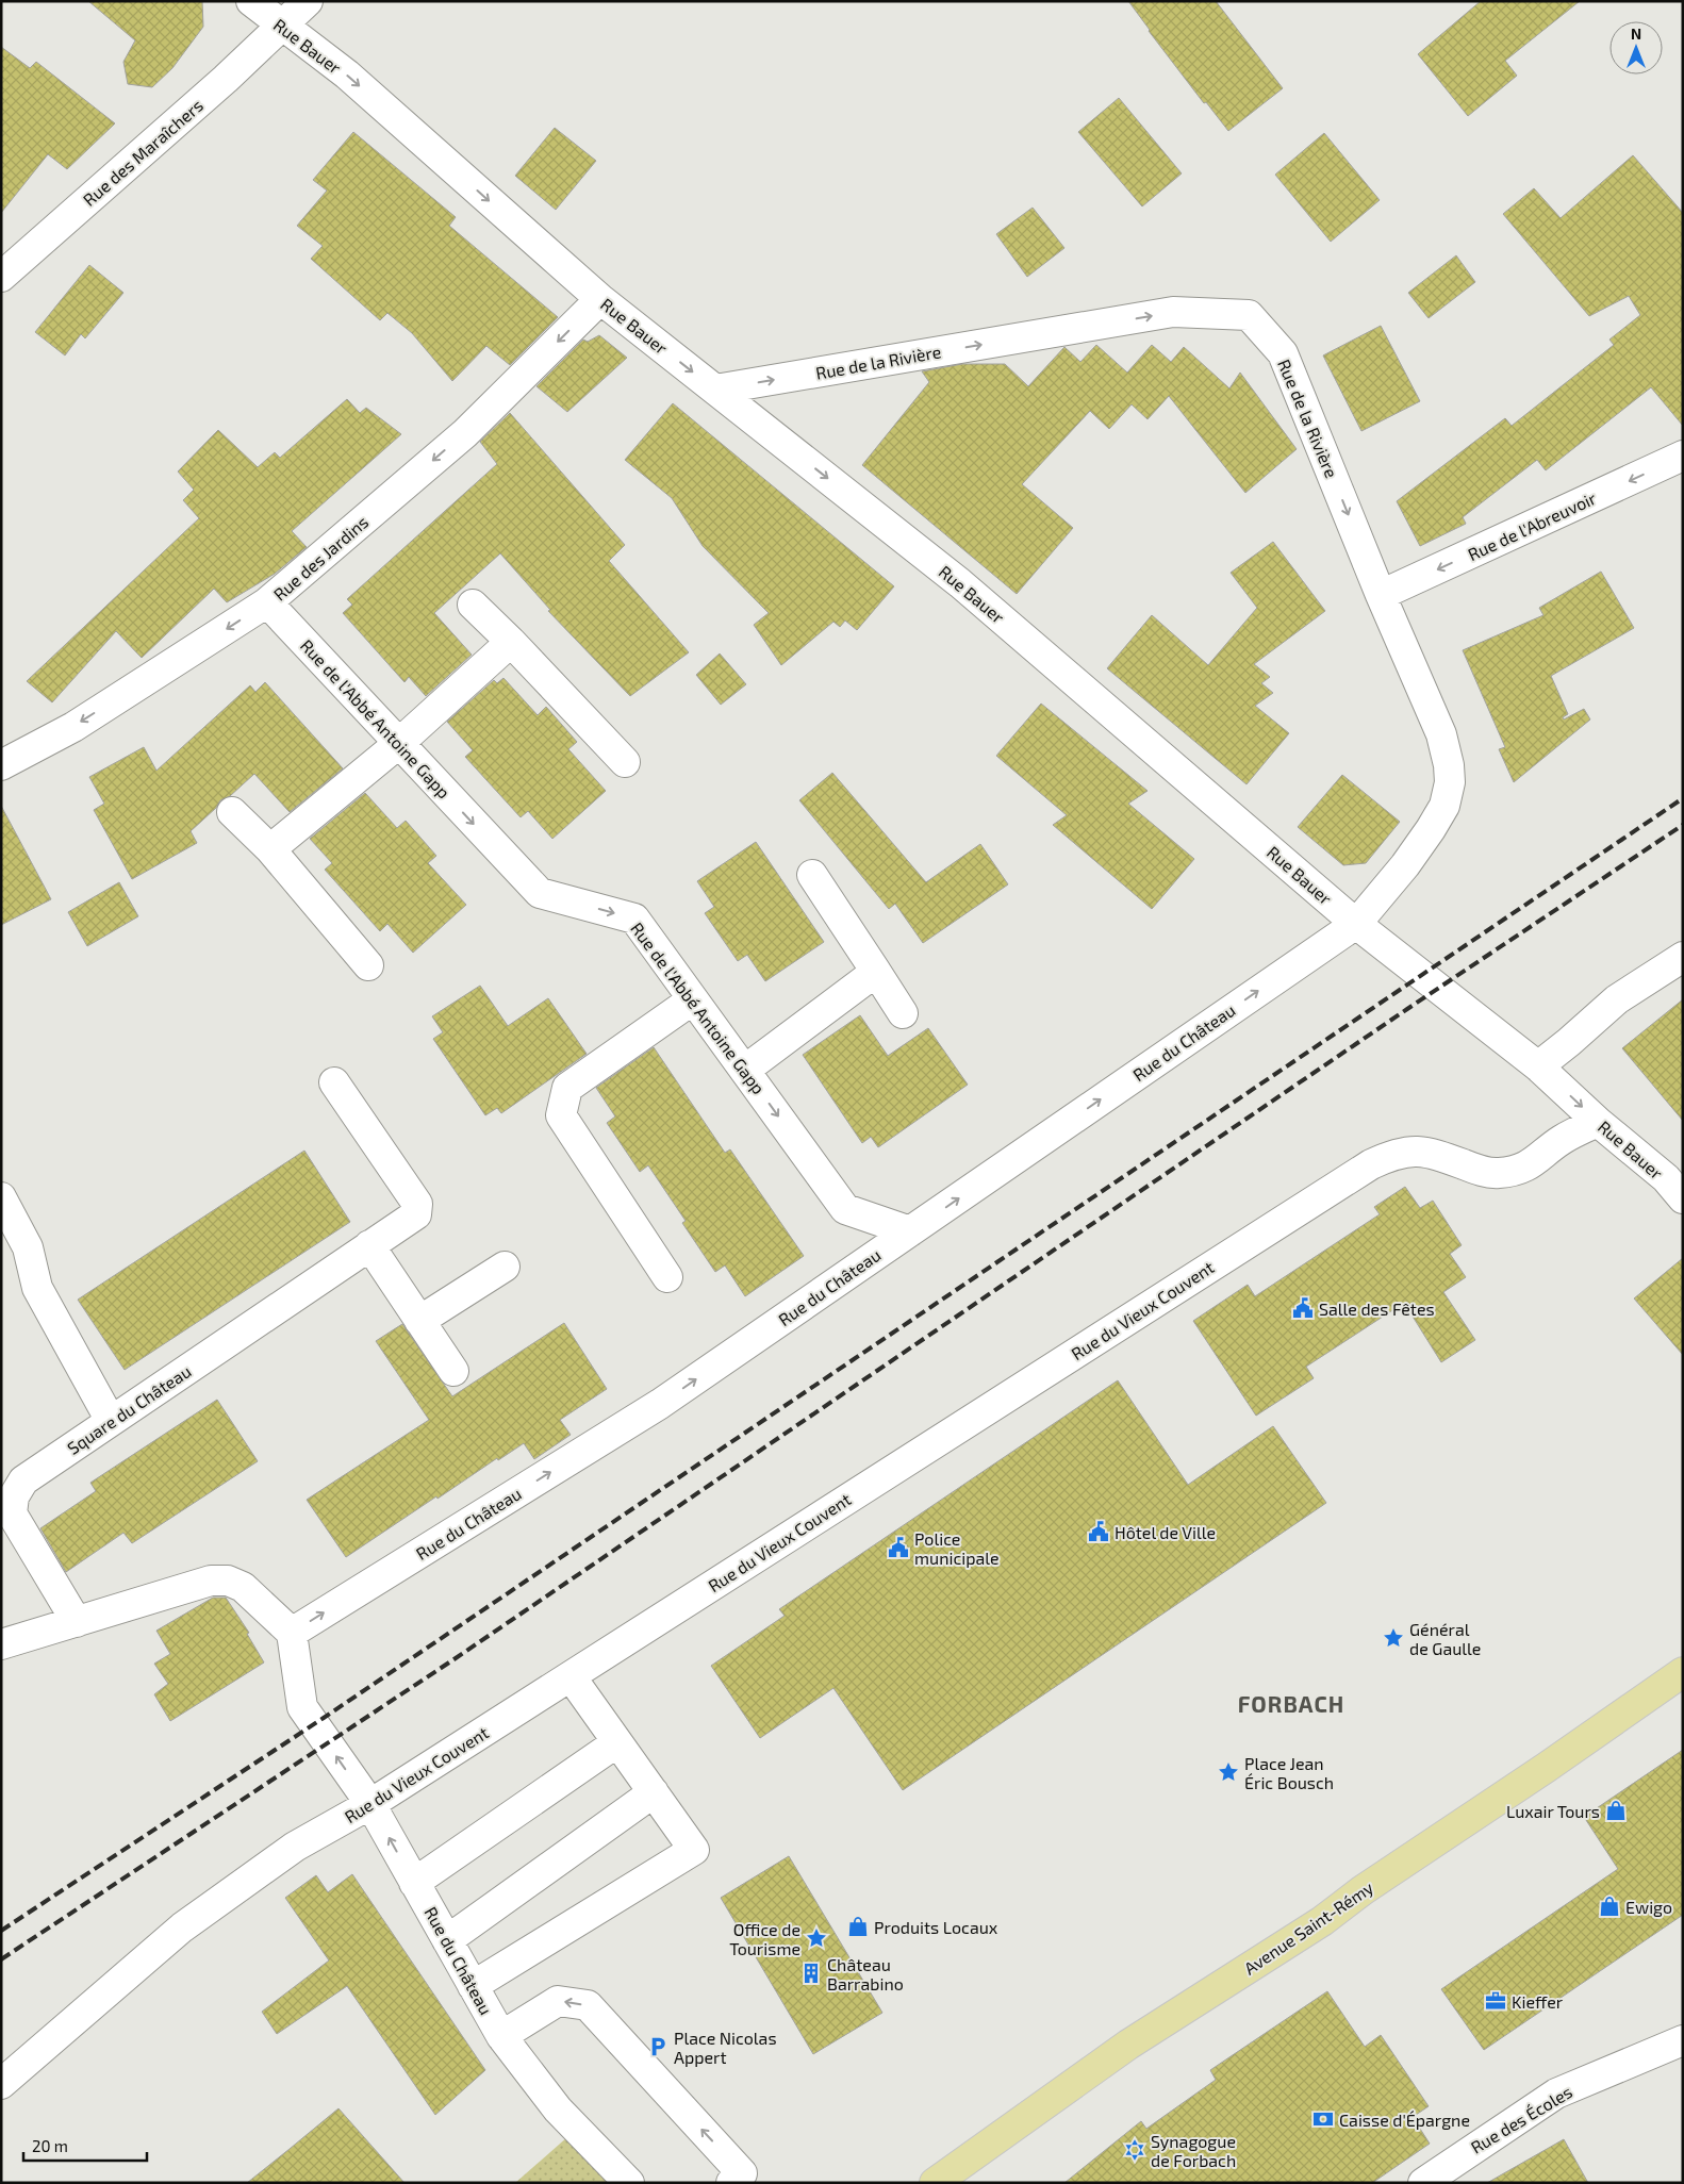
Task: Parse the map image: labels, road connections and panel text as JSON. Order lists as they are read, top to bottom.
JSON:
{
  "streets": {
    "main road": ["Avenue Saint-Rémy"],
    "street": [
      "Rue Bauer",
      "Rue des Maraîchers",
      "Rue de la Rivière",
      "Rue de l'Abreuvoir",
      "Rue des Jardins",
      "Rue de l'Abbé Antoine Gapp",
      "Rue du Château",
      "Rue du Vieux Couvent",
      "Square du Château",
      "Rue des Écoles"
    ]
  },
  "crossings": [
    ["Rue Bauer", "Rue des Maraîchers"],
    ["Rue Bauer", "Rue de la Rivière"],
    ["Rue Bauer", "Rue des Jardins"],
    ["Rue Bauer", "Rue du Château"],
    ["Rue Bauer", "Rue du Vieux Couvent"],
    ["Rue de la Rivière", "Rue de l'Abreuvoir"],
    ["Rue de la Rivière", "Rue du Château"],
    ["Rue des Jardins", "Rue de l'Abbé Antoine Gapp"],
    ["Rue de l'Abbé Antoine Gapp", "Rue du Château"],
    ["Rue du Château", "Rue du Vieux Couvent"]
  ],
  "one_way": ["Rue Bauer", "Rue de la Rivière", "Rue de l'Abreuvoir"],
  "districts": ["FORBACH"],
  "places": {
    "public building": ["Salle des Fêtes", "Hôtel de Ville", "Police municipale"],
    "place": ["Général de Gaulle", "Place Jean Éric Bousch", "Office de Tourisme"],
    "shop": ["Luxair Tours", "Ewigo", "Produits Locaux"],
    "building": ["Château Barrabino"],
    "office": ["Kieffer"],
    "parking": ["Place Nicolas Appert"],
    "bank": ["Caisse d'Épargne"],
    "synagogue": ["Synagogue de Forbach"]
  },
  "scale_bar": "20 m",
  "north": "top"
}
